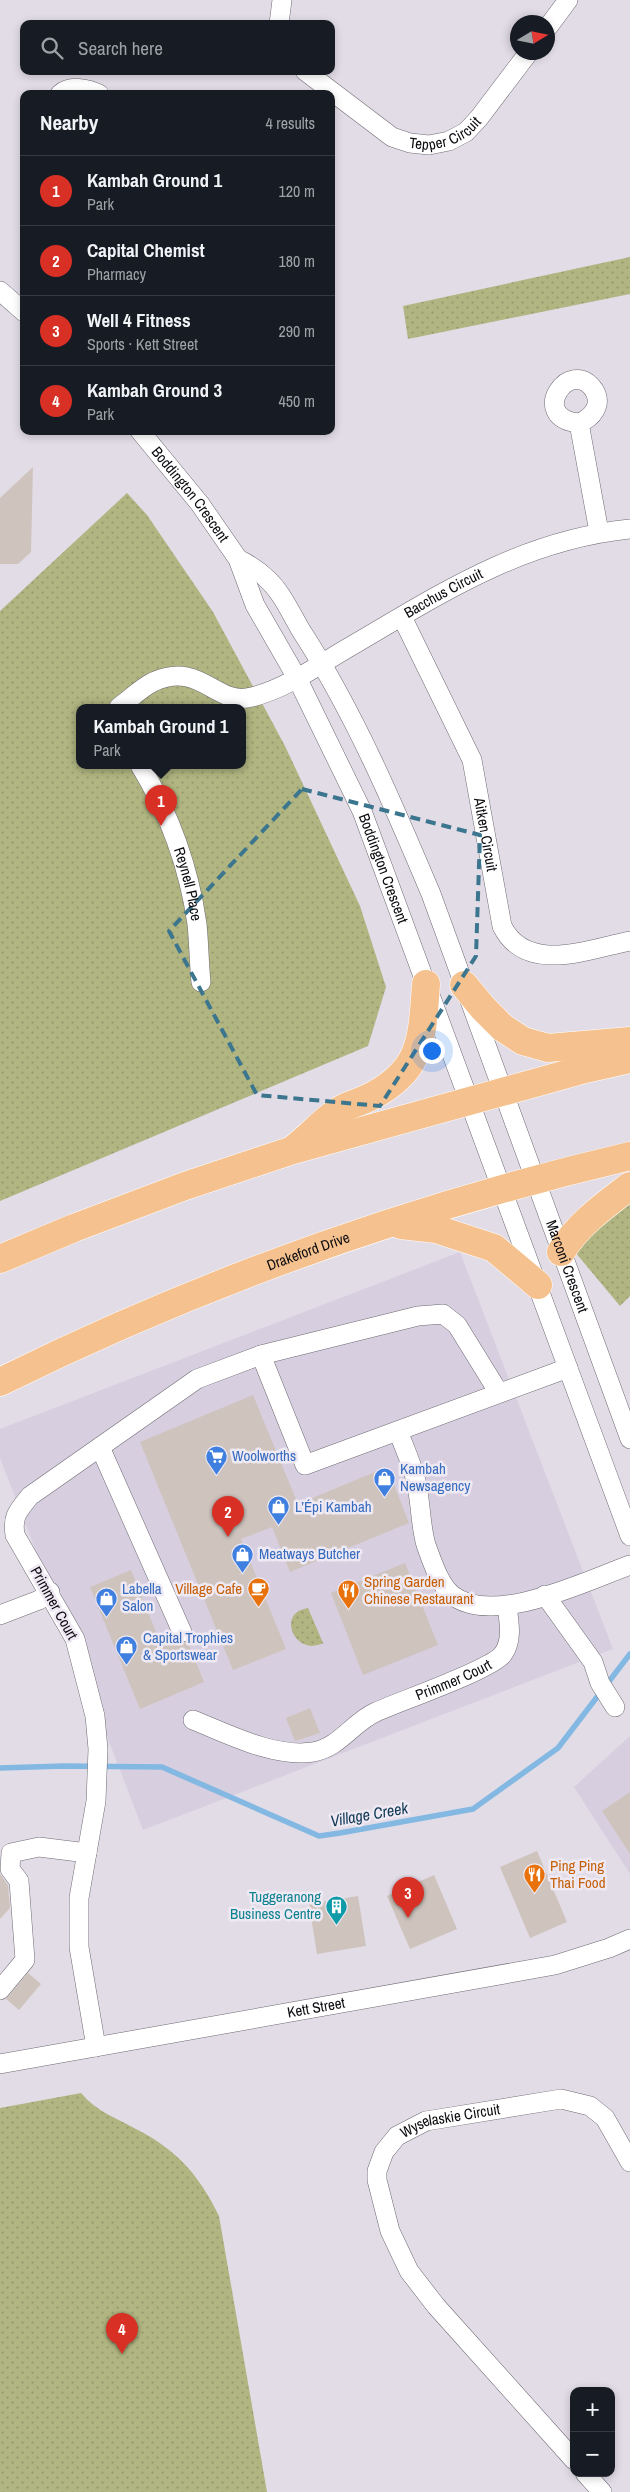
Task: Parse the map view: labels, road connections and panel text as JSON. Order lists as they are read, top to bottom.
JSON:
{
  "streets": {
    "highway": ["Drakeford Drive"],
    "street": [
      "Tepper Circuit",
      "Boddington Crescent",
      "Bacchus Circuit",
      "Aitken Circuit",
      "Reynell Place",
      "Marconi Crescent",
      "Primmer Court",
      "Kett Street",
      "Wyselaskie Circuit"
    ]
  },
  "crossings": [
    ["Boddington Crescent", "Bacchus Circuit"],
    ["Boddington Crescent", "Drakeford Drive"],
    ["Boddington Crescent", "Marconi Crescent"],
    ["Bacchus Circuit", "Aitken Circuit"],
    ["Drakeford Drive", "Marconi Crescent"],
    ["Primmer Court", "Kett Street"]
  ],
  "water": ["Village Creek"],
  "places": {
    "supermarket": ["Woolworths"],
    "shop": [
      "Kambah Newsagency",
      "L’Épi Kambah",
      "Meatways Butcher",
      "Labella Salon",
      "Capital Trophies & Sportswear"
    ],
    "cafe": ["Village Cafe"],
    "restaurant": ["Spring Garden Chinese Restaurant", "Ping Ping Thai Food"],
    "building": ["Tuggeranong Business Centre"]
  },
  "north": "right",
  "page": {
    "search": "Search here",
    "heading": ["Nearby", "4 results"],
    "list": [
      {
        "mark": "1",
        "name": "Kambah Ground 1",
        "note": "Park",
        "value": "120 m"
      },
      {
        "mark": "2",
        "name": "Capital Chemist",
        "note": "Pharmacy",
        "value": "180 m"
      },
      {
        "mark": "3",
        "name": "Well 4 Fitness",
        "note": "Sports · Kett Street",
        "value": "290 m"
      },
      {
        "mark": "4",
        "name": "Kambah Ground 3",
        "note": "Park",
        "value": "450 m"
      }
    ],
    "popup": ["Kambah Ground 1", "Park"],
    "pins": [
      "1",
      "2",
      "3",
      "4"
    ],
    "map_buttons": ["+", "−"]
  }
}
